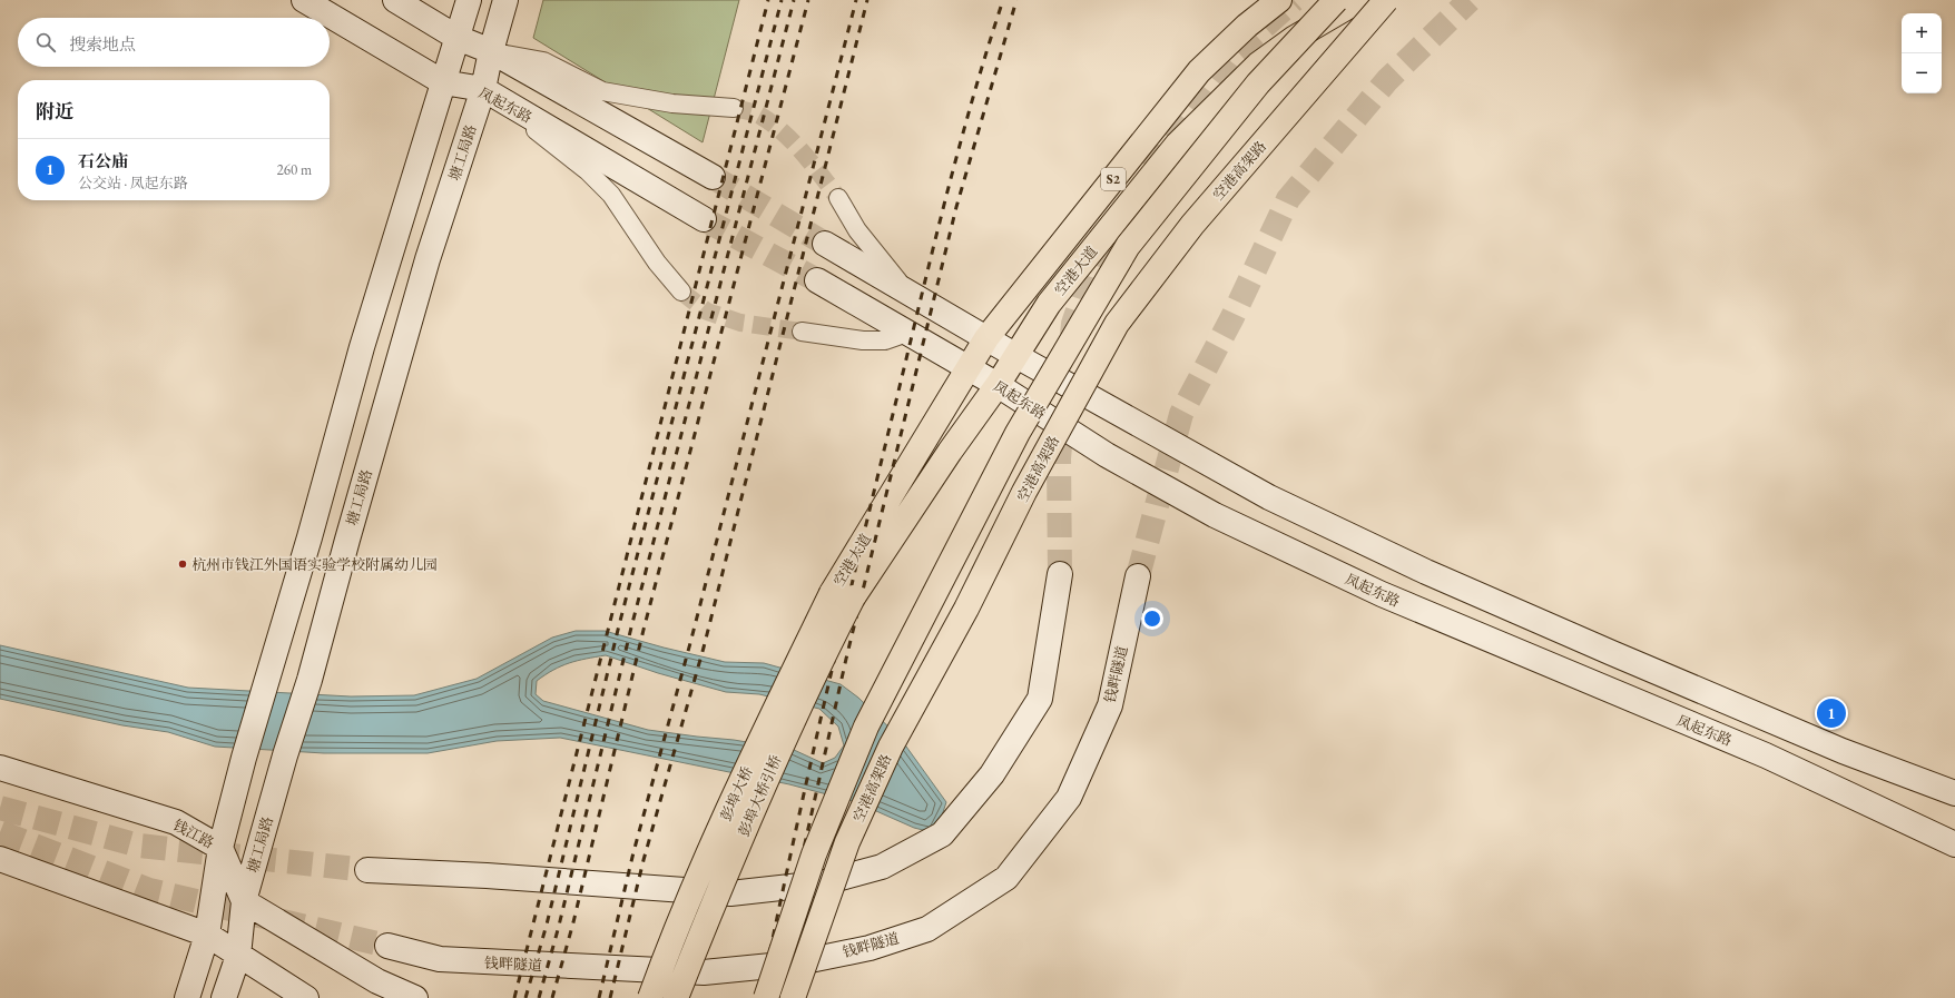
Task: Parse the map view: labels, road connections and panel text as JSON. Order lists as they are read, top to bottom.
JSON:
{
  "streets": {
    "main road": [
      "凤起东路",
      "塘工局路",
      "空港高架路",
      "S2",
      "空港大道",
      "钱畔隧道",
      "彭埠大桥",
      "彭埠大桥引桥",
      "钱江路"
    ]
  },
  "crossings": [
    ["凤起东路", "塘工局路"],
    ["凤起东路", "空港大道"],
    ["塘工局路", "钱江路"],
    ["空港大道", "彭埠大桥"],
    ["空港大道", "彭埠大桥引桥"],
    ["彭埠大桥", "彭埠大桥引桥"]
  ],
  "places": ["杭州市钱江外国语实验学校附属幼儿园"],
  "page": {
    "map_buttons": ["+", "−"],
    "search": "搜索地点",
    "heading": "附近",
    "list": [
      {
        "mark": "1",
        "name": "石公庙",
        "note": "公交站 · 凤起东路",
        "value": "260 m"
      }
    ],
    "pins": "1"
  }
}
